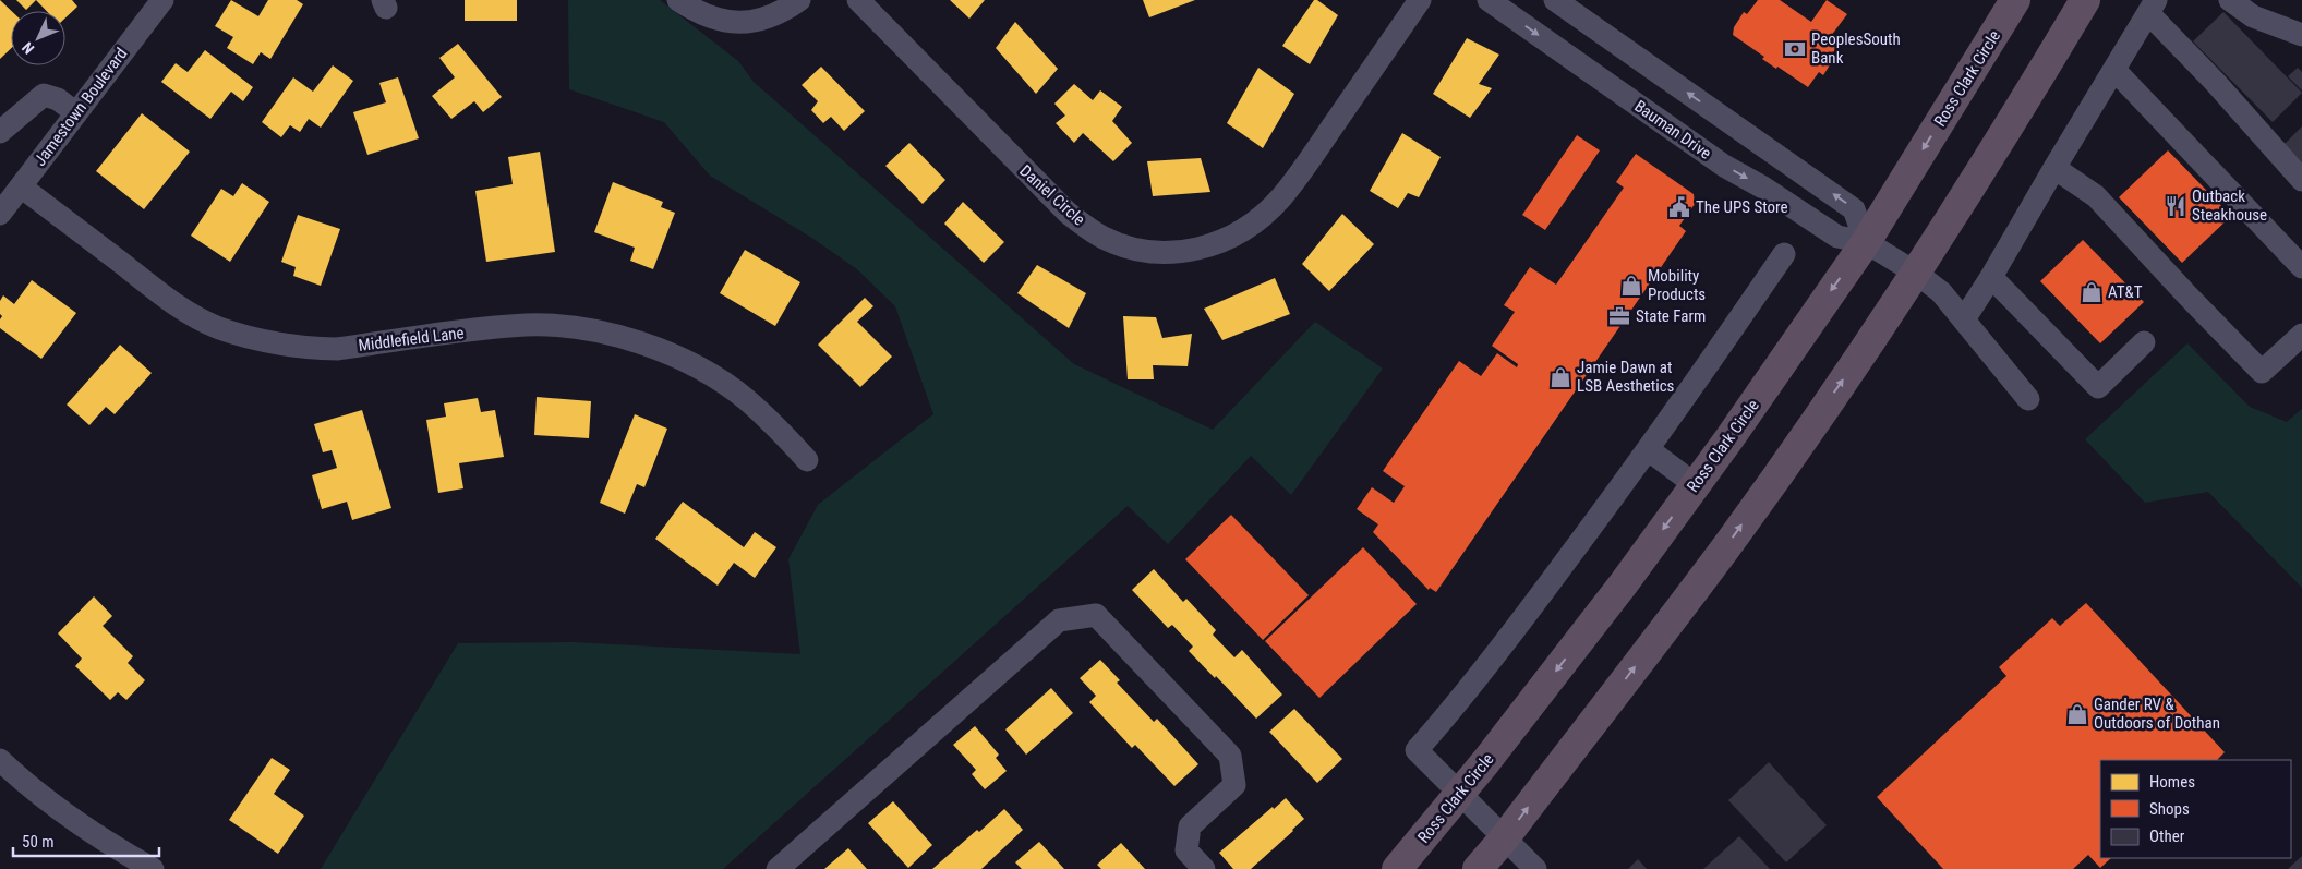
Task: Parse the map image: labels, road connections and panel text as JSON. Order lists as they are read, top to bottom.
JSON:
{
  "streets": {
    "highway": ["Ross Clark Circle"],
    "street": [
      "Jamestown Boulevard",
      "Bauman Drive",
      "Daniel Circle",
      "Middlefield Lane"
    ]
  },
  "crossings": [
    ["Ross Clark Circle", "Bauman Drive"],
    ["Jamestown Boulevard", "Middlefield Lane"]
  ],
  "places": {
    "bank": ["PeoplesSouth Bank"],
    "restaurant": ["Outback Steakhouse"],
    "public building": ["The UPS Store"],
    "shop": [
      "Mobility Products",
      "AT&T",
      "Jamie Dawn at LSB Aesthetics",
      "Gander RV & Outdoors of Dothan"
    ],
    "office": ["State Farm"]
  },
  "legend": ["Homes", "Shops", "Other"],
  "scale_bar": "50 m",
  "north": "bottom left"
}
